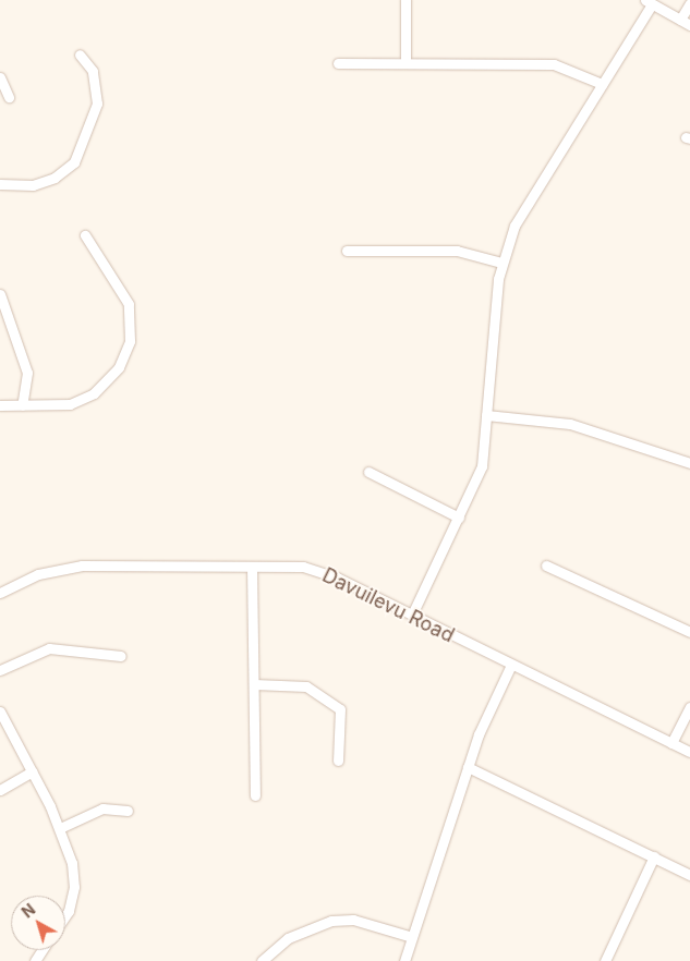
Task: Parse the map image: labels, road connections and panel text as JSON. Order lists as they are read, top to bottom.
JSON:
{
  "streets": {
    "street": ["Davuilevu Road"]
  },
  "north": "top left"
}
